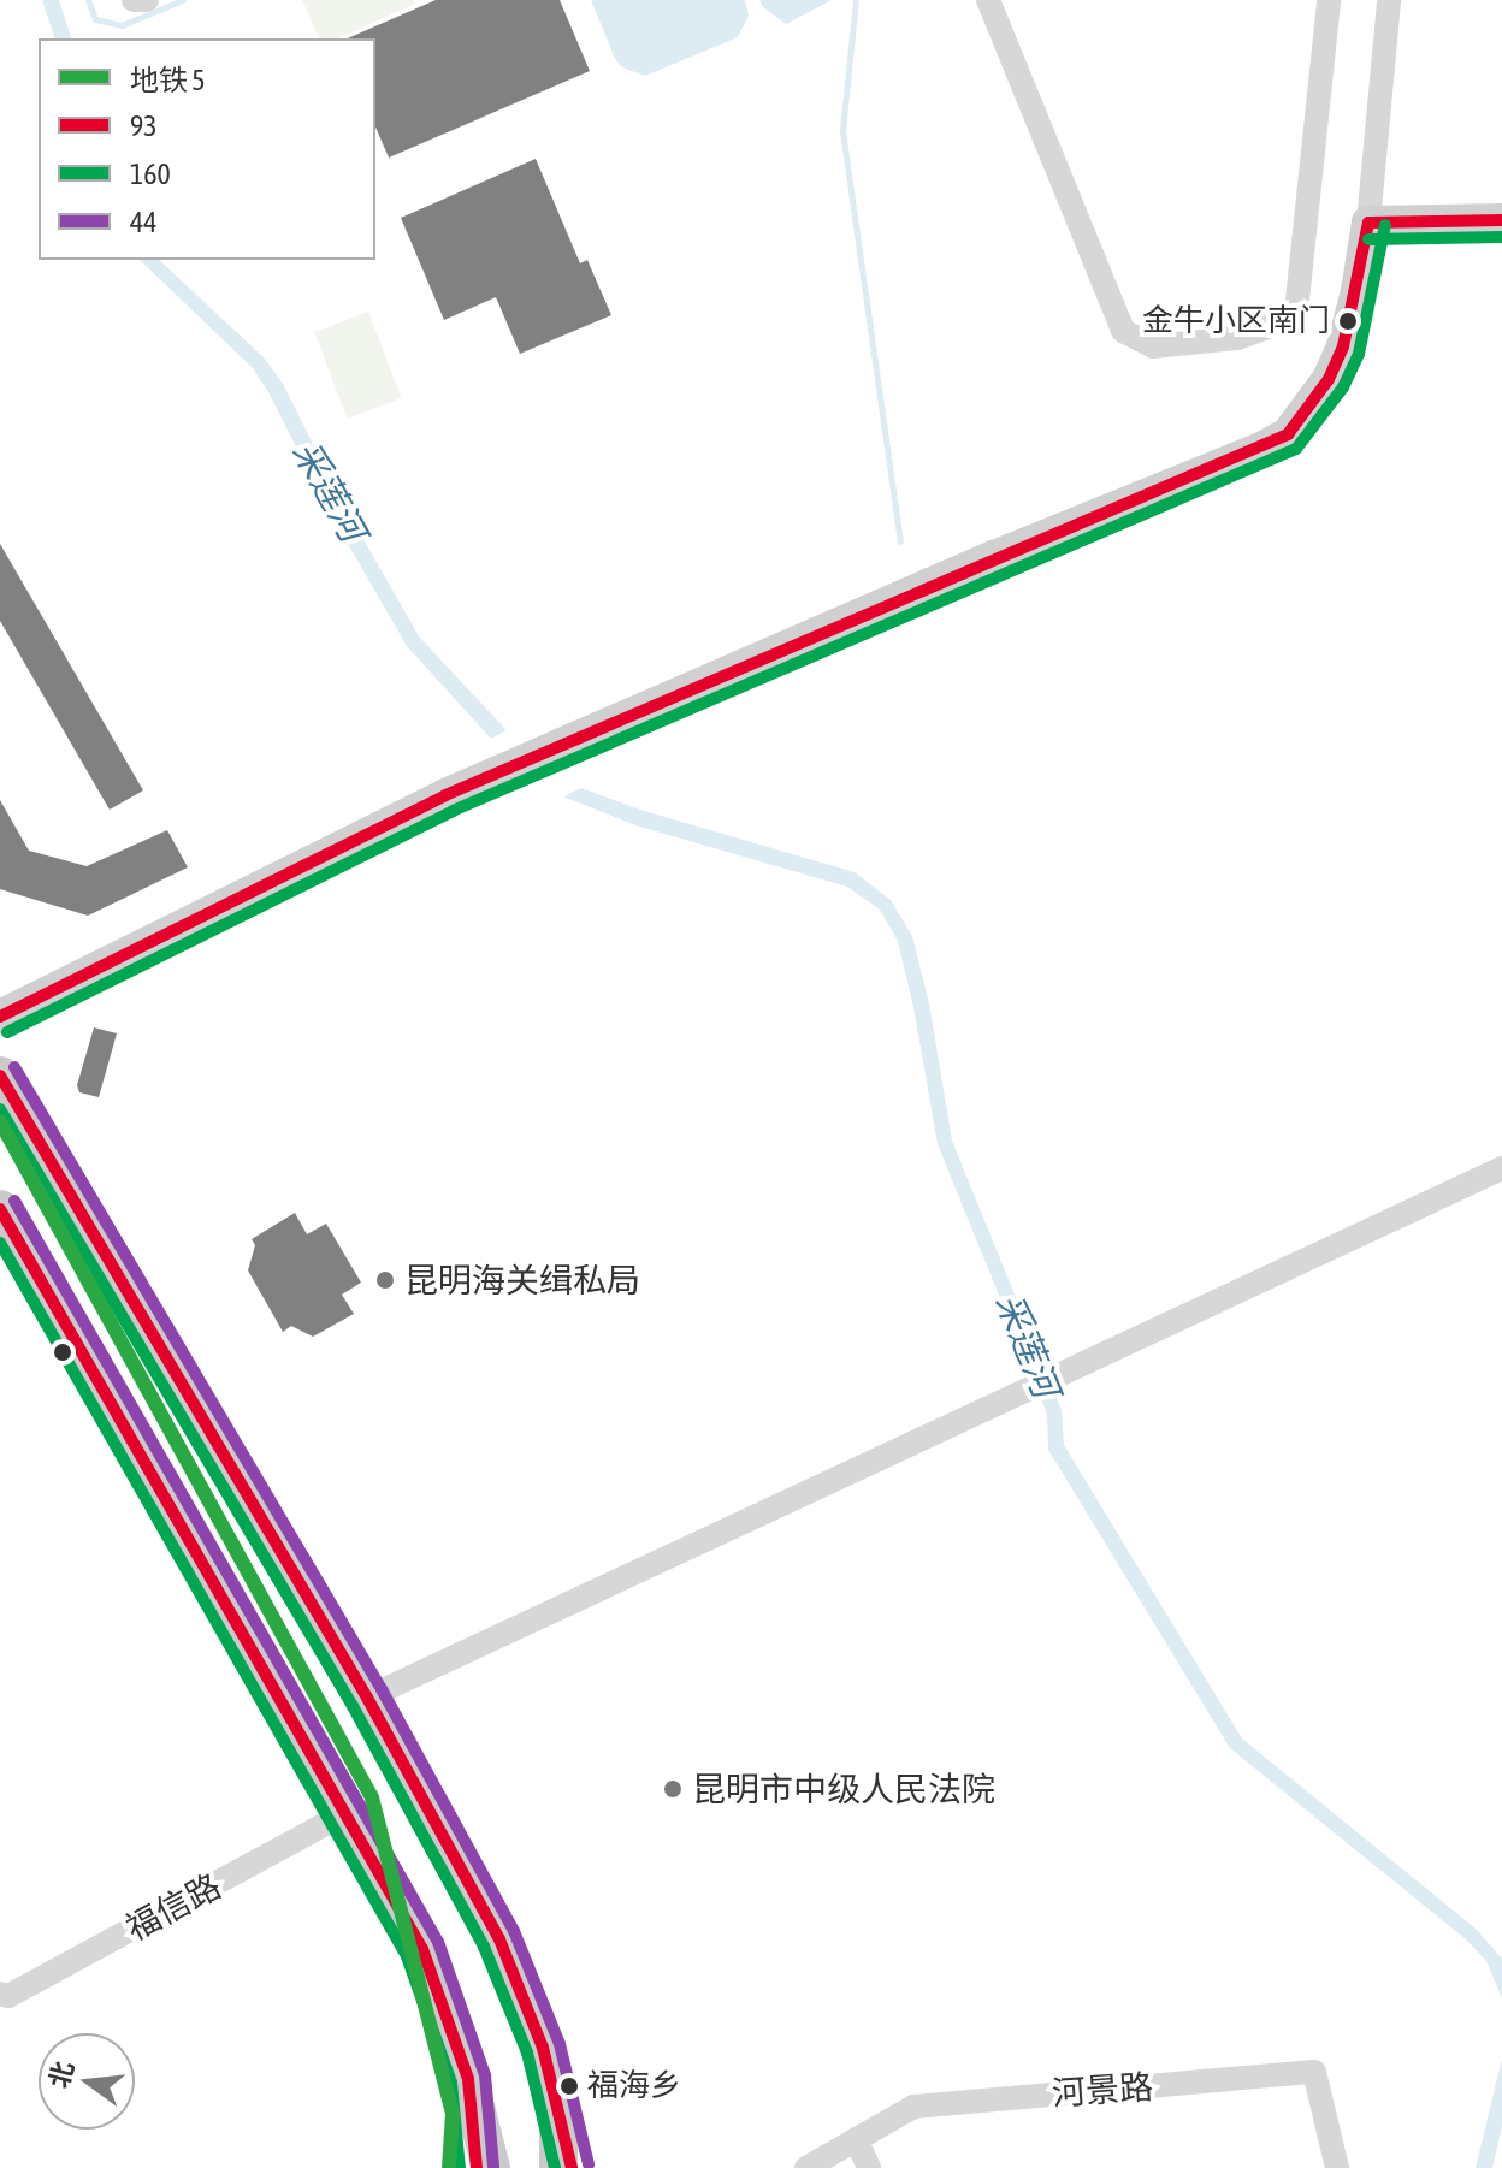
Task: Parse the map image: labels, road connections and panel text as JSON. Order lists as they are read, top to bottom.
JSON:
{
  "streets": {
    "street": ["福信路", "河景路"]
  },
  "water": ["采莲河"],
  "places": [
    "金牛小区南门",
    "昆明海关缉私局",
    "昆明市中级人民法院",
    "福海乡"
  ],
  "lines": [
    "transit line 93",
    "transit line 160",
    "transit line 44",
    "metro line 5"
  ],
  "legend": [
    "地铁 5",
    "93",
    "160",
    "44"
  ],
  "north": "left"
}
